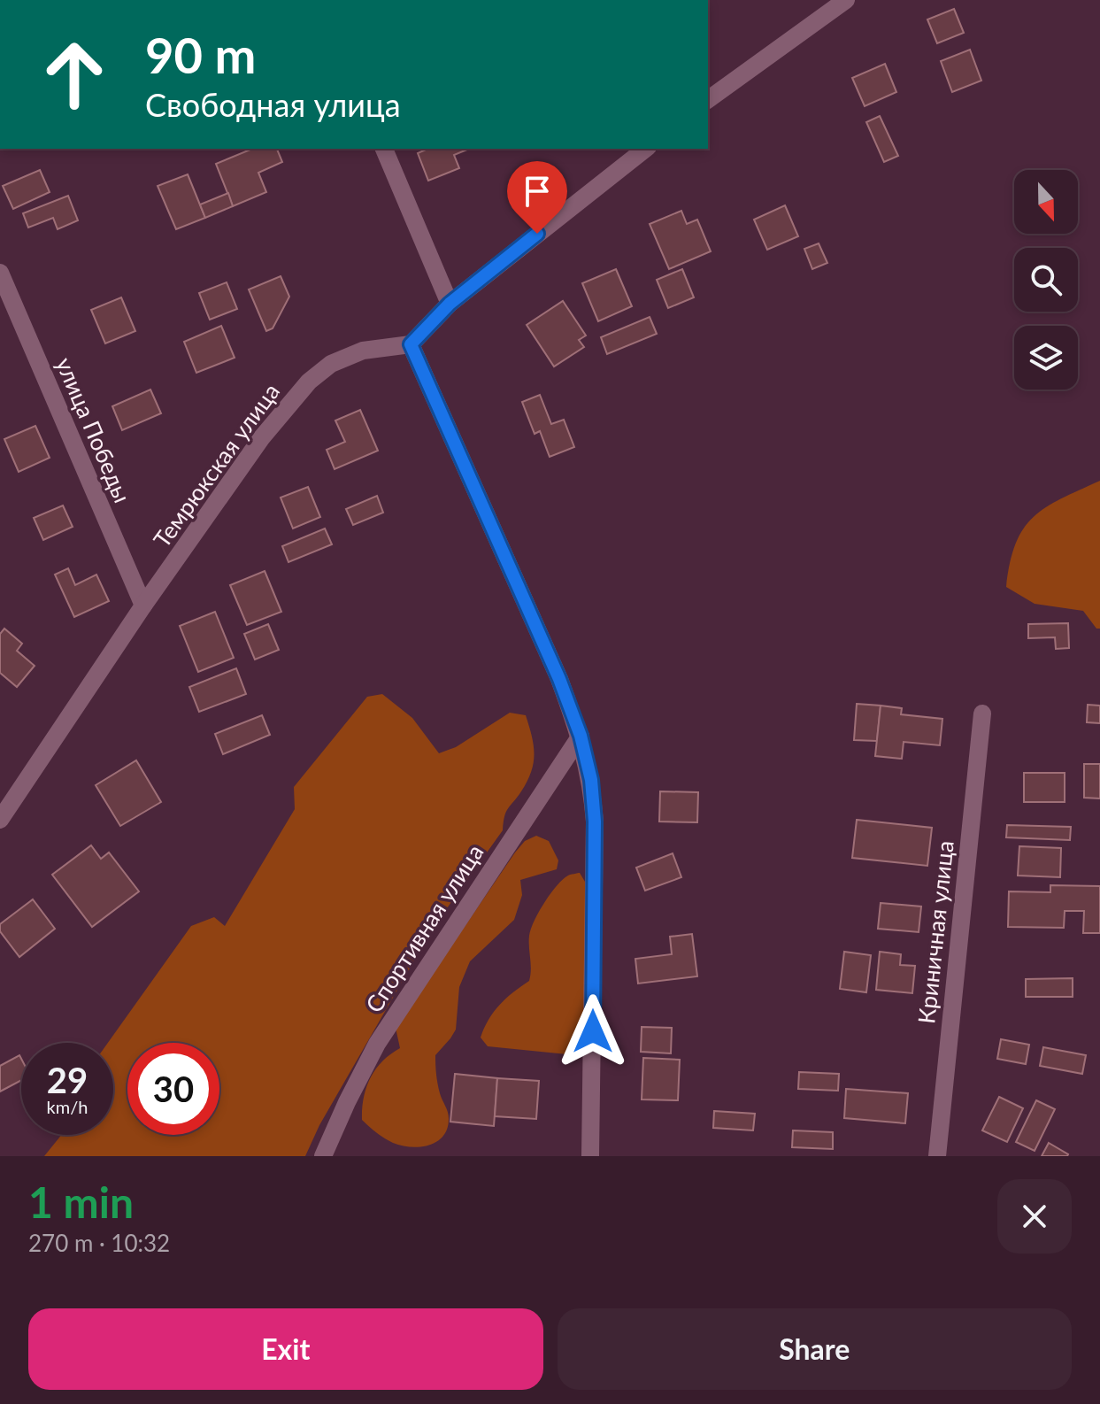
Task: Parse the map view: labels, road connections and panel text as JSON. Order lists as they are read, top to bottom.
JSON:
{
  "streets": {
    "street": [
      "улица Победы",
      "Темрюкская улица",
      "Спортивная улица",
      "Криничная улица"
    ]
  },
  "crossings": [
    ["улица Победы", "Темрюкская улица"]
  ],
  "north": "bottom",
  "page": {
    "turn": ["90 m", "Свободная улица"],
    "speed": "29 km/h",
    "limit": "30",
    "heading": ["1 min", "270 m · 10:32"],
    "buttons": ["Exit", "Share"]
  }
}
